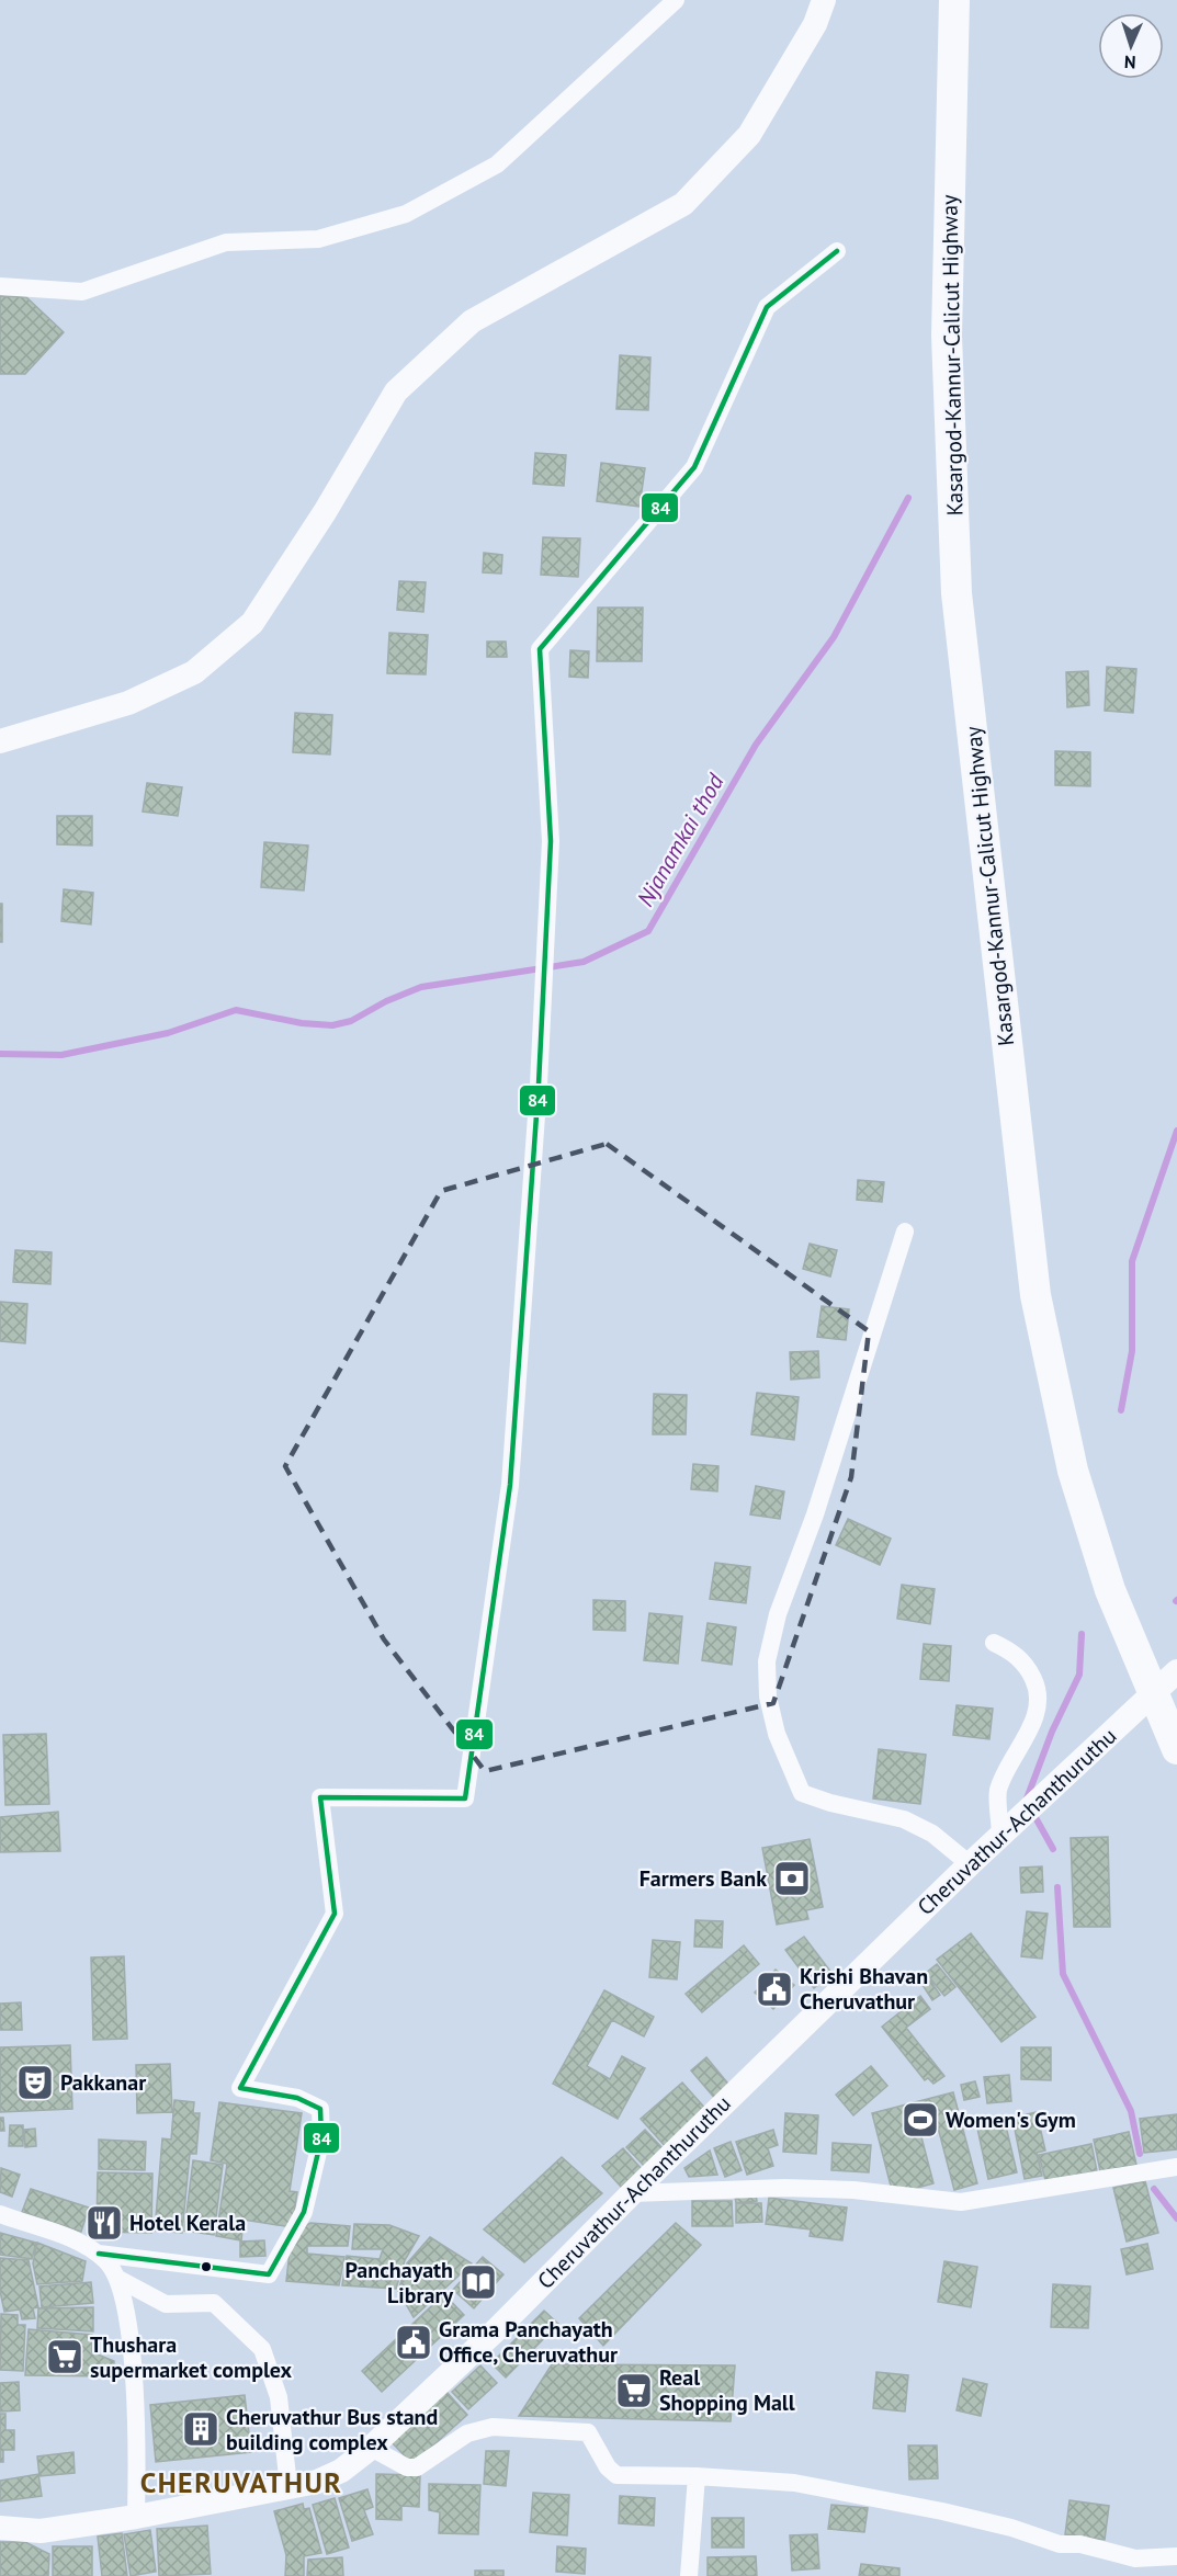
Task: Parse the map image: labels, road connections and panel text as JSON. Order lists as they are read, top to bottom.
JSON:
{
  "streets": {
    "highway": ["Kasargod-Kannur-Calicut Highway"],
    "main road": ["Cheruvathur-Achanthuruthu"]
  },
  "districts": ["CHERUVATHUR"],
  "water": ["Njanamkai thod"],
  "places": {
    "bank": ["Farmers Bank"],
    "public building": ["Krishi Bhavan Cheruvathur", "Grama Panchayath Office, Cheruvathur"],
    "theatre": ["Pakkanar"],
    "sports": ["Women's Gym"],
    "restaurant": ["Hotel Kerala"],
    "library": ["Panchayath Library"],
    "supermarket": ["Thushara supermarket complex", "Real Shopping Mall"],
    "building": ["Cheruvathur Bus stand building complex"]
  },
  "lines": ["transit line 84"],
  "north": "bottom"
}
